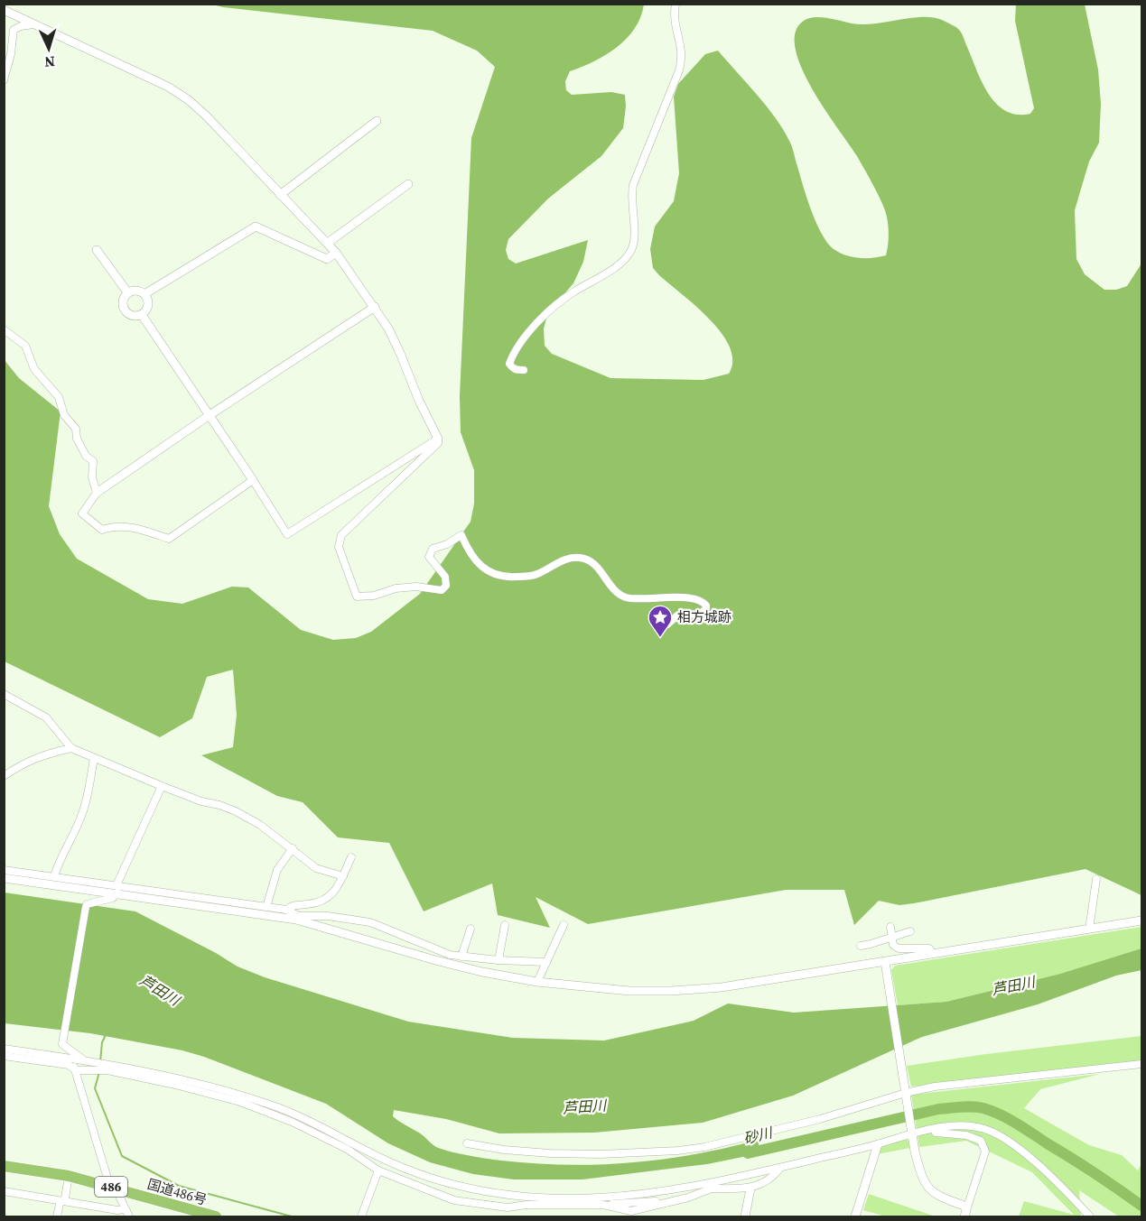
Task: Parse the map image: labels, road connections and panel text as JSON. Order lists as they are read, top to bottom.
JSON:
{
  "streets": {
    "highway": ["486", "国道486号"]
  },
  "water": ["芦田川", "砂川"],
  "places": {
    "place": ["相方城跡"]
  },
  "north": "bottom"
}
